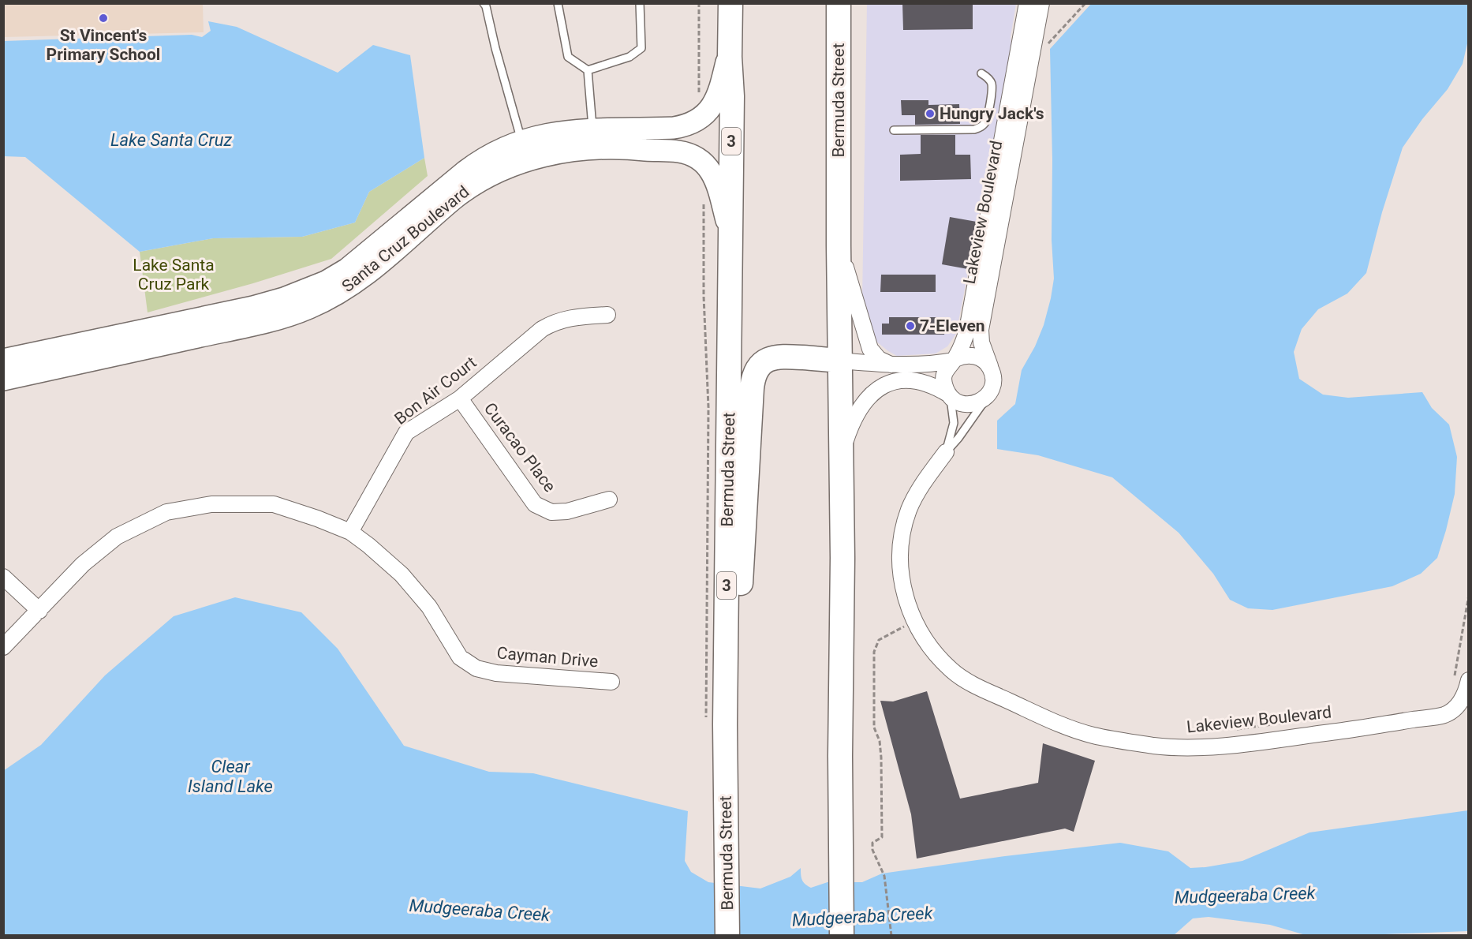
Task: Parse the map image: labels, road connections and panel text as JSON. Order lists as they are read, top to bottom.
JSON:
{
  "streets": {
    "main road": ["Bermuda Street", "3"],
    "street": [
      "Lakeview Boulevard",
      "Santa Cruz Boulevard",
      "Bon Air Court",
      "Curacao Place",
      "Cayman Drive"
    ]
  },
  "crossings": [
    ["Bermuda Street", "Santa Cruz Boulevard"],
    ["Bon Air Court", "Curacao Place"],
    ["Bon Air Court", "Cayman Drive"]
  ],
  "water": ["Lake Santa Cruz", "Clear Island Lake", "Mudgeeraba Creek"],
  "parks": ["Lake Santa Cruz Park"],
  "places": ["St Vincent's Primary School", "Hungry Jack's", "7-Eleven"]
}
